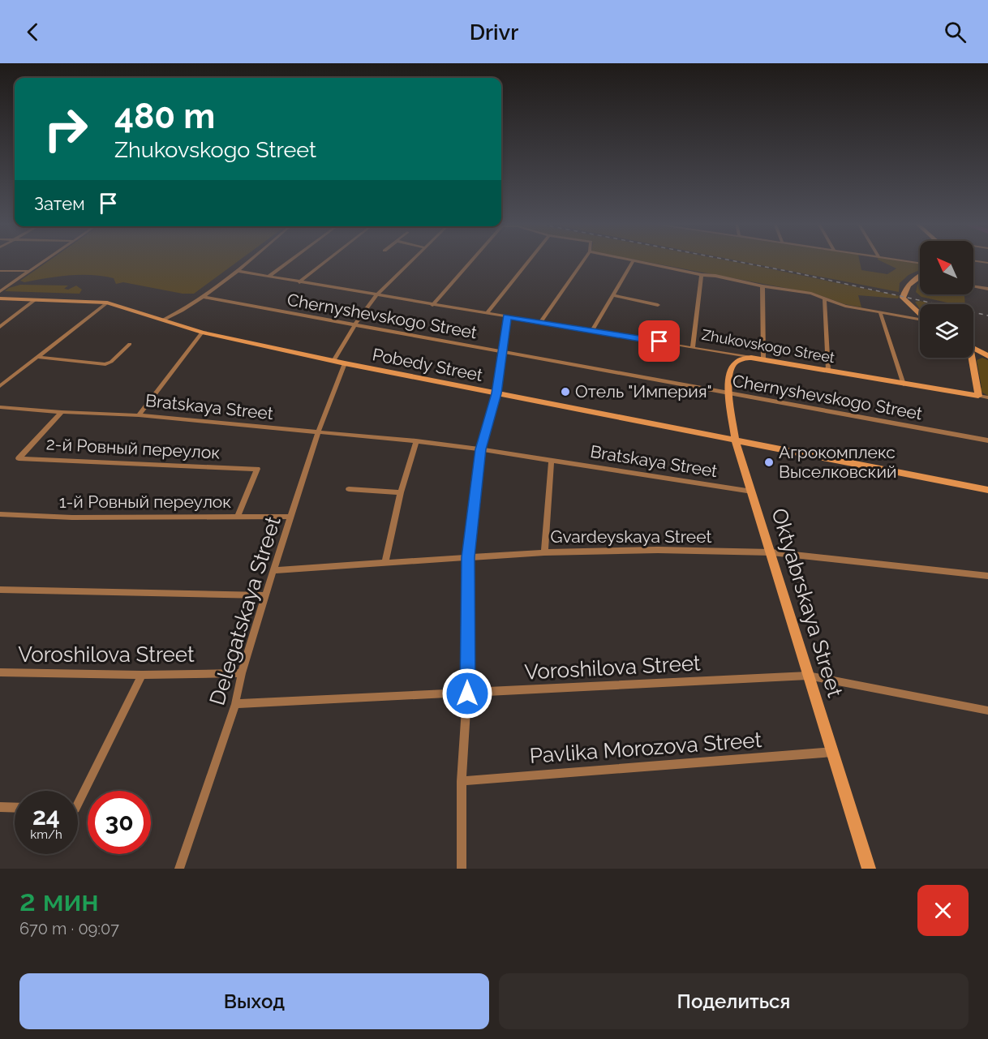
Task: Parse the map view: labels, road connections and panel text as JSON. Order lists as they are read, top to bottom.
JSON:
{
  "streets": {
    "street": [
      "Chernyshevskogo Street",
      "Zhukovskogo Street",
      "Pobedy Street",
      "Bratskaya Street",
      "2-й Ровный переулок",
      "1-й Ровный переулок",
      "Gvardeyskaya Street",
      "Oktyabrskaya Street",
      "Delegatskaya Street",
      "Voroshilova Street",
      "Pavlika Morozova Street"
    ]
  },
  "crossings": [
    ["Chernyshevskogo Street", "Oktyabrskaya Street"],
    ["Zhukovskogo Street", "Oktyabrskaya Street"],
    ["Pobedy Street", "Oktyabrskaya Street"],
    ["Pobedy Street", "Delegatskaya Street"],
    ["Bratskaya Street", "2-й Ровный переулок"],
    ["Bratskaya Street", "Oktyabrskaya Street"],
    ["Bratskaya Street", "Delegatskaya Street"],
    ["2-й Ровный переулок", "1-й Ровный переулок"],
    ["1-й Ровный переулок", "Delegatskaya Street"],
    ["Gvardeyskaya Street", "Oktyabrskaya Street"],
    ["Gvardeyskaya Street", "Delegatskaya Street"],
    ["Oktyabrskaya Street", "Voroshilova Street"],
    ["Oktyabrskaya Street", "Pavlika Morozova Street"],
    ["Delegatskaya Street", "Voroshilova Street"]
  ],
  "places": ["Отель \"Империя\"", "Агрокомплекс Выселковский"],
  "north": "top left",
  "page": {
    "header": "Drivr",
    "turn": ["480 m", "Zhukovskogo Street"],
    "then": "Затем",
    "speed": "24 km/h",
    "limit": "30",
    "heading": ["2 мин", "670 m · 09:07"],
    "buttons": ["Выход", "Поделиться"]
  }
}
